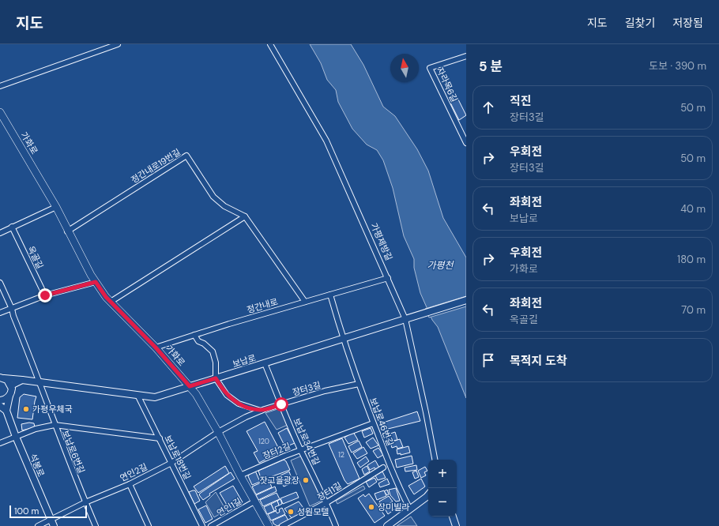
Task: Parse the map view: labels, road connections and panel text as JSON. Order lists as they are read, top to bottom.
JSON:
{
  "streets": {
    "main road": ["가화로", "보납로", "석봉로"],
    "street": [
      "자라목6길",
      "정간내로19번길",
      "가평제방길",
      "옥골길",
      "정간내로",
      "장터3길",
      "보납로46번길",
      "보납로34번길",
      "장터2길",
      "보납로6번길",
      "보납로18번길",
      "연인2길",
      "장터1길",
      "연인1길"
    ]
  },
  "crossings": [
    ["가화로", "정간내로19번길"],
    ["가화로", "정간내로"],
    ["가화로", "보납로"],
    ["가화로", "장터3길"],
    ["가화로", "장터2길"],
    ["가화로", "연인2길"],
    ["가화로", "연인1길"],
    ["정간내로19번길", "정간내로"],
    ["가평제방길", "정간내로"],
    ["가평제방길", "보납로"],
    ["보납로", "보납로46번길"],
    ["보납로", "보납로34번길"],
    ["보납로", "보납로6번길"],
    ["보납로", "보납로18번길"],
    ["장터3길", "보납로46번길"],
    ["장터3길", "보납로34번길"],
    ["장터3길", "연인2길"],
    ["보납로46번길", "장터2길"],
    ["보납로34번길", "장터2길"],
    ["보납로34번길", "장터1길"],
    ["보납로6번길", "연인2길"],
    ["보납로18번길", "연인2길"],
    ["석봉로", "연인2길"]
  ],
  "water": ["가평천"],
  "places": [
    "가평우체국",
    "잣고을광장",
    "장미빌라",
    "성원모텔"
  ],
  "house_numbers": ["120", "12"],
  "scale_bar": "100 m",
  "north": "top",
  "page": {
    "header": "지도",
    "nav": ["지도", "길찾기", "저장됨"],
    "heading": ["5 분", "도보 · 390 m"],
    "list": [
      ["직진", "장터3길", "50 m"],
      ["우회전", "장터3길", "50 m"],
      ["좌회전", "보납로", "40 m"],
      ["우회전", "가화로", "180 m"],
      ["좌회전", "옥골길", "70 m"],
      "목적지 도착"
    ],
    "map_buttons": ["+", "−"],
    "scale": "100 m"
  }
}
